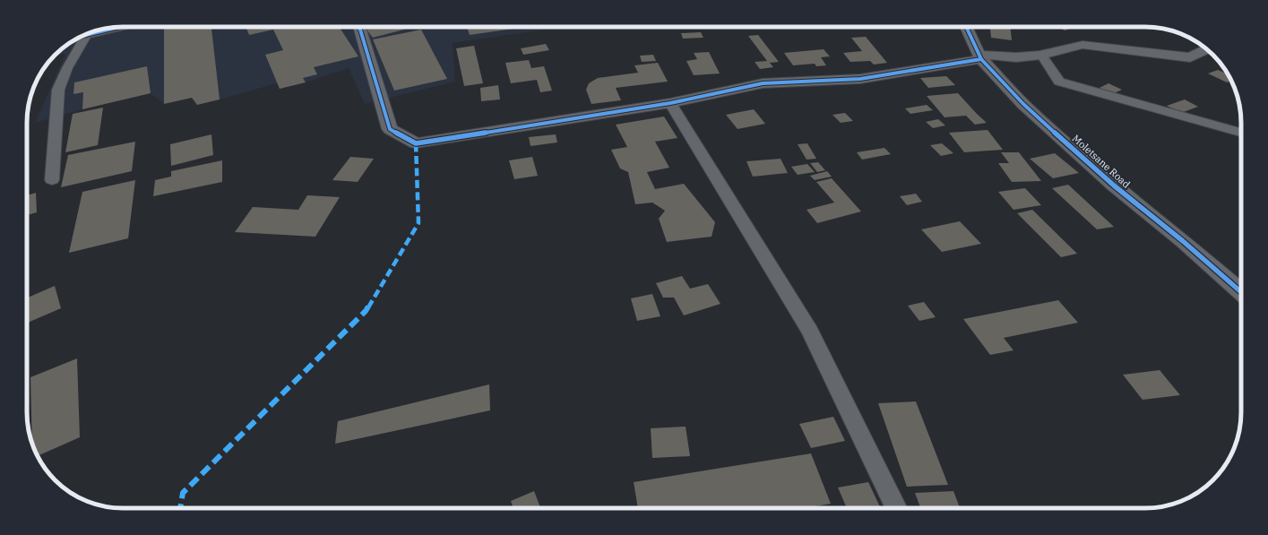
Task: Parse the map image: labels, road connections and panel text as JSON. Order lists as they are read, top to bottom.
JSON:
{
  "streets": {
    "street": ["Moletsane Road"]
  }
}
